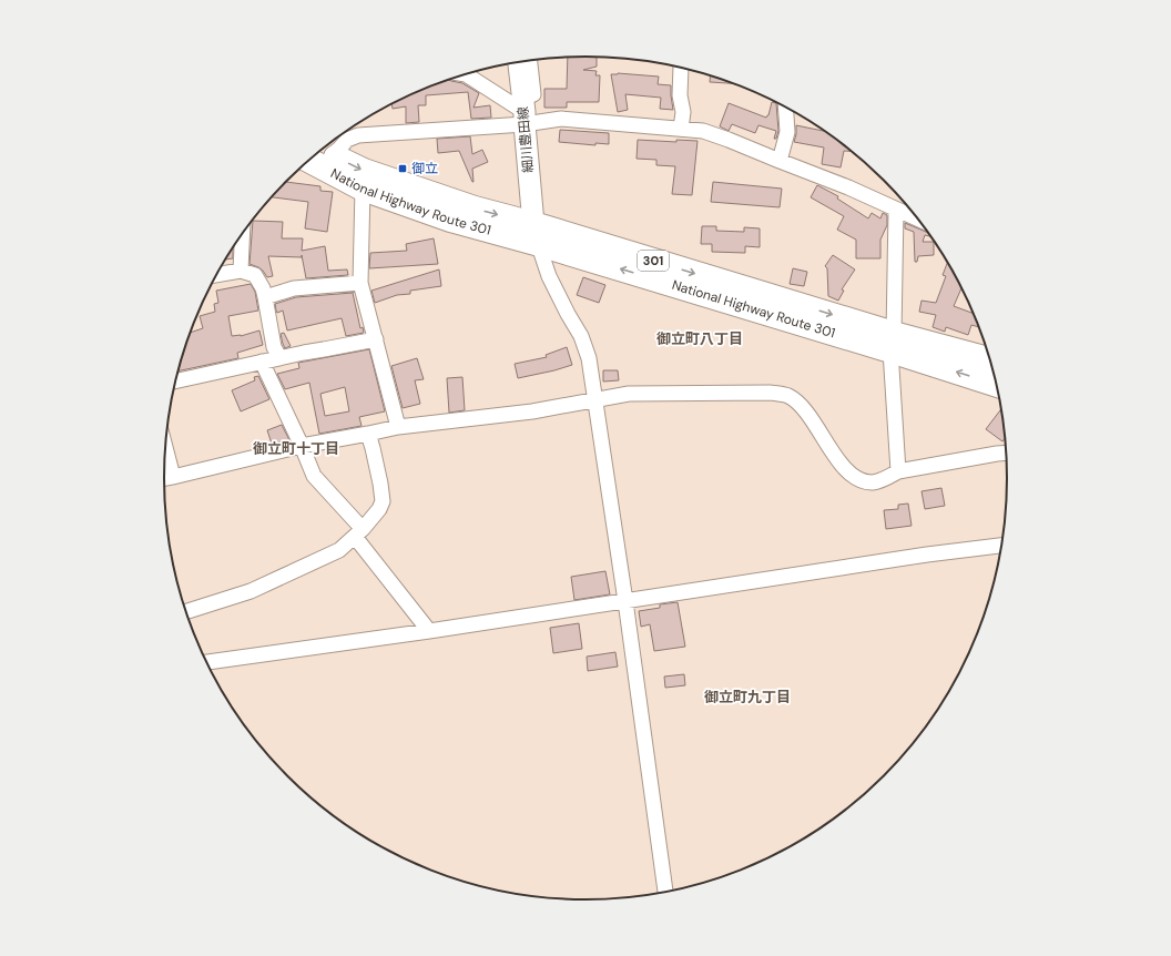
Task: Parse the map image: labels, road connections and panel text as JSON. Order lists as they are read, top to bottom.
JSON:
{
  "streets": {
    "highway": ["National Highway Route 301", "301"],
    "main road": ["細川豊田線"]
  },
  "crossings": [
    ["細川豊田線", "National Highway Route 301"]
  ],
  "districts": ["御立町八丁目", "御立町十丁目", "御立町九丁目"],
  "places": {
    "transit": ["御立"]
  }
}
